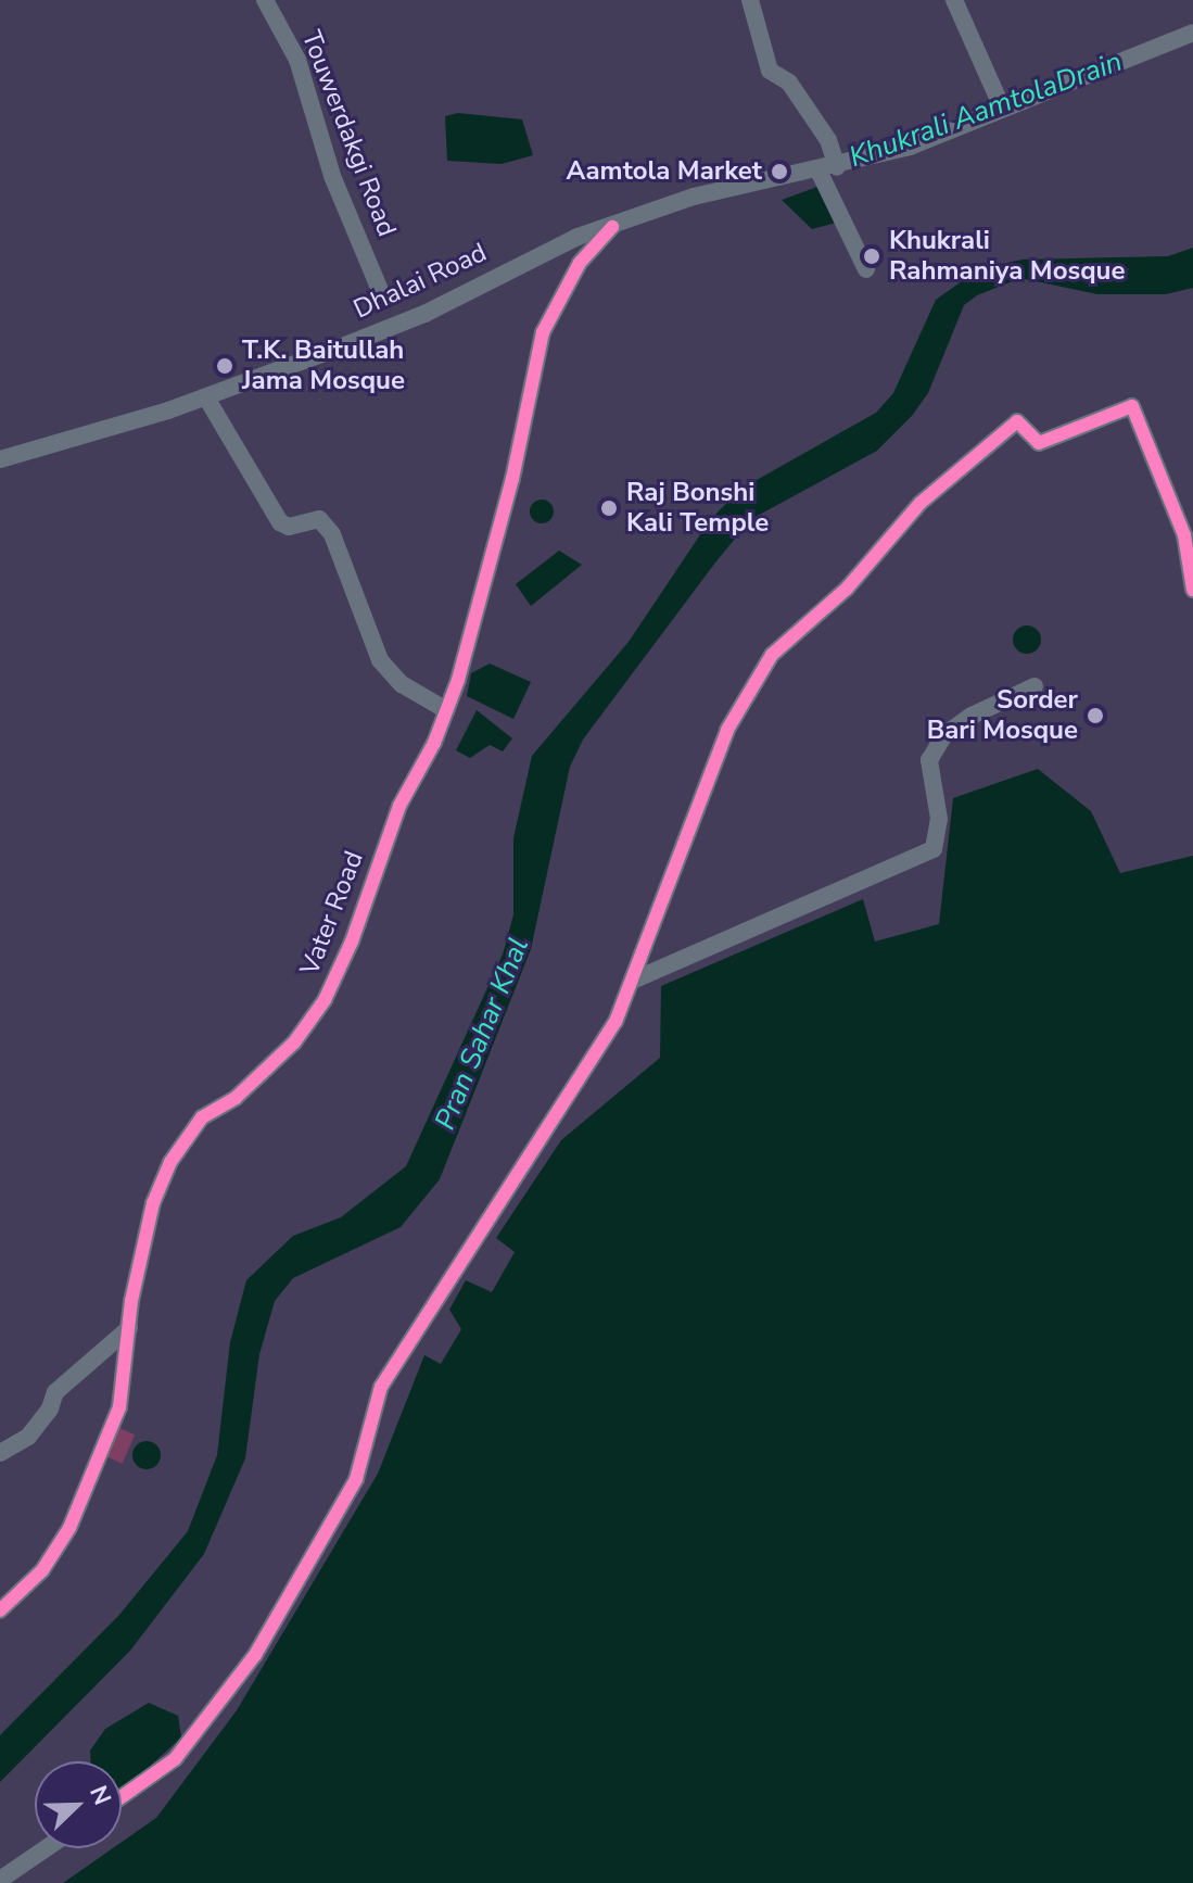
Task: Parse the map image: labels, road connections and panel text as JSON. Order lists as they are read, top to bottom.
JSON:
{
  "streets": {
    "street": ["Touwerdakgi Road", "Dhalai Road", "Vater Road"]
  },
  "crossings": [
    ["Dhalai Road", "Vater Road"]
  ],
  "water": ["Khukrali AamtolaDrain", "Pran Sahar Khal"],
  "places": [
    "Aamtola Market",
    "Khukrali Rahmaniya Mosque",
    "T.K. Baitullah Jama Mosque",
    "Raj Bonshi Kali Temple",
    "Sorder Bari Mosque"
  ],
  "north": "top right"
}
